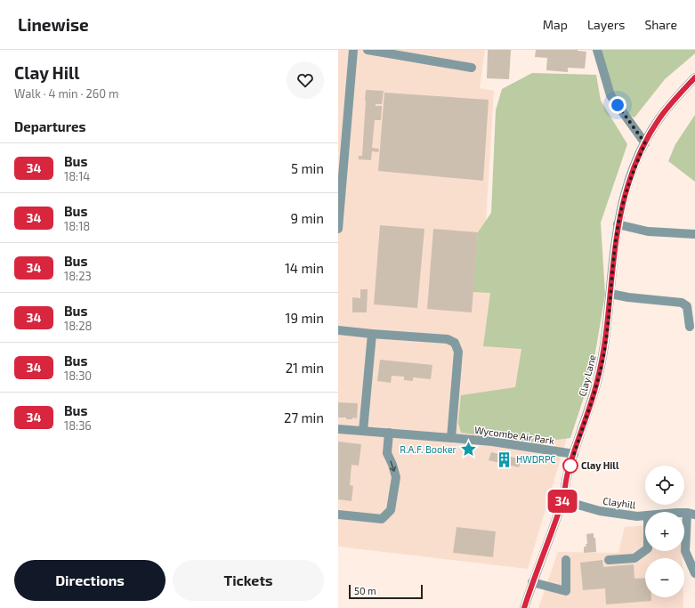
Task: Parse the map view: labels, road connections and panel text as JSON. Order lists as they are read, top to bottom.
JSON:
{
  "streets": {
    "street": ["Clay Lane", "Wycombe Air Park", "Clayhill"]
  },
  "crossings": [
    ["Clay Lane", "Wycombe Air Park"],
    ["Clay Lane", "Clayhill"]
  ],
  "places": {
    "place": ["R.A.F. Booker"],
    "building": ["HWDRPC"],
    "other": ["Clay Hill"]
  },
  "lines": ["bus line 34"],
  "scale_bar": "50 m",
  "page": {
    "header": "Linewise",
    "nav": ["Map", "Layers", "Share"],
    "heading": [
      ["Clay Hill", "Walk · 4 min · 260 m"],
      "Departures"
    ],
    "on_map": "34",
    "list": [
      {
        "mark": "34",
        "name": "Bus",
        "note": "18:14",
        "value": "5 min"
      },
      {
        "mark": "34",
        "name": "Bus",
        "note": "18:18",
        "value": "9 min"
      },
      {
        "mark": "34",
        "name": "Bus",
        "note": "18:23",
        "value": "14 min"
      },
      {
        "mark": "34",
        "name": "Bus",
        "note": "18:28",
        "value": "19 min"
      },
      {
        "mark": "34",
        "name": "Bus",
        "note": "18:30",
        "value": "21 min"
      },
      {
        "mark": "34",
        "name": "Bus",
        "note": "18:36",
        "value": "27 min"
      }
    ],
    "map_buttons": ["+", "−"],
    "buttons": ["Directions", "Tickets"],
    "scale": "50 m"
  }
}
